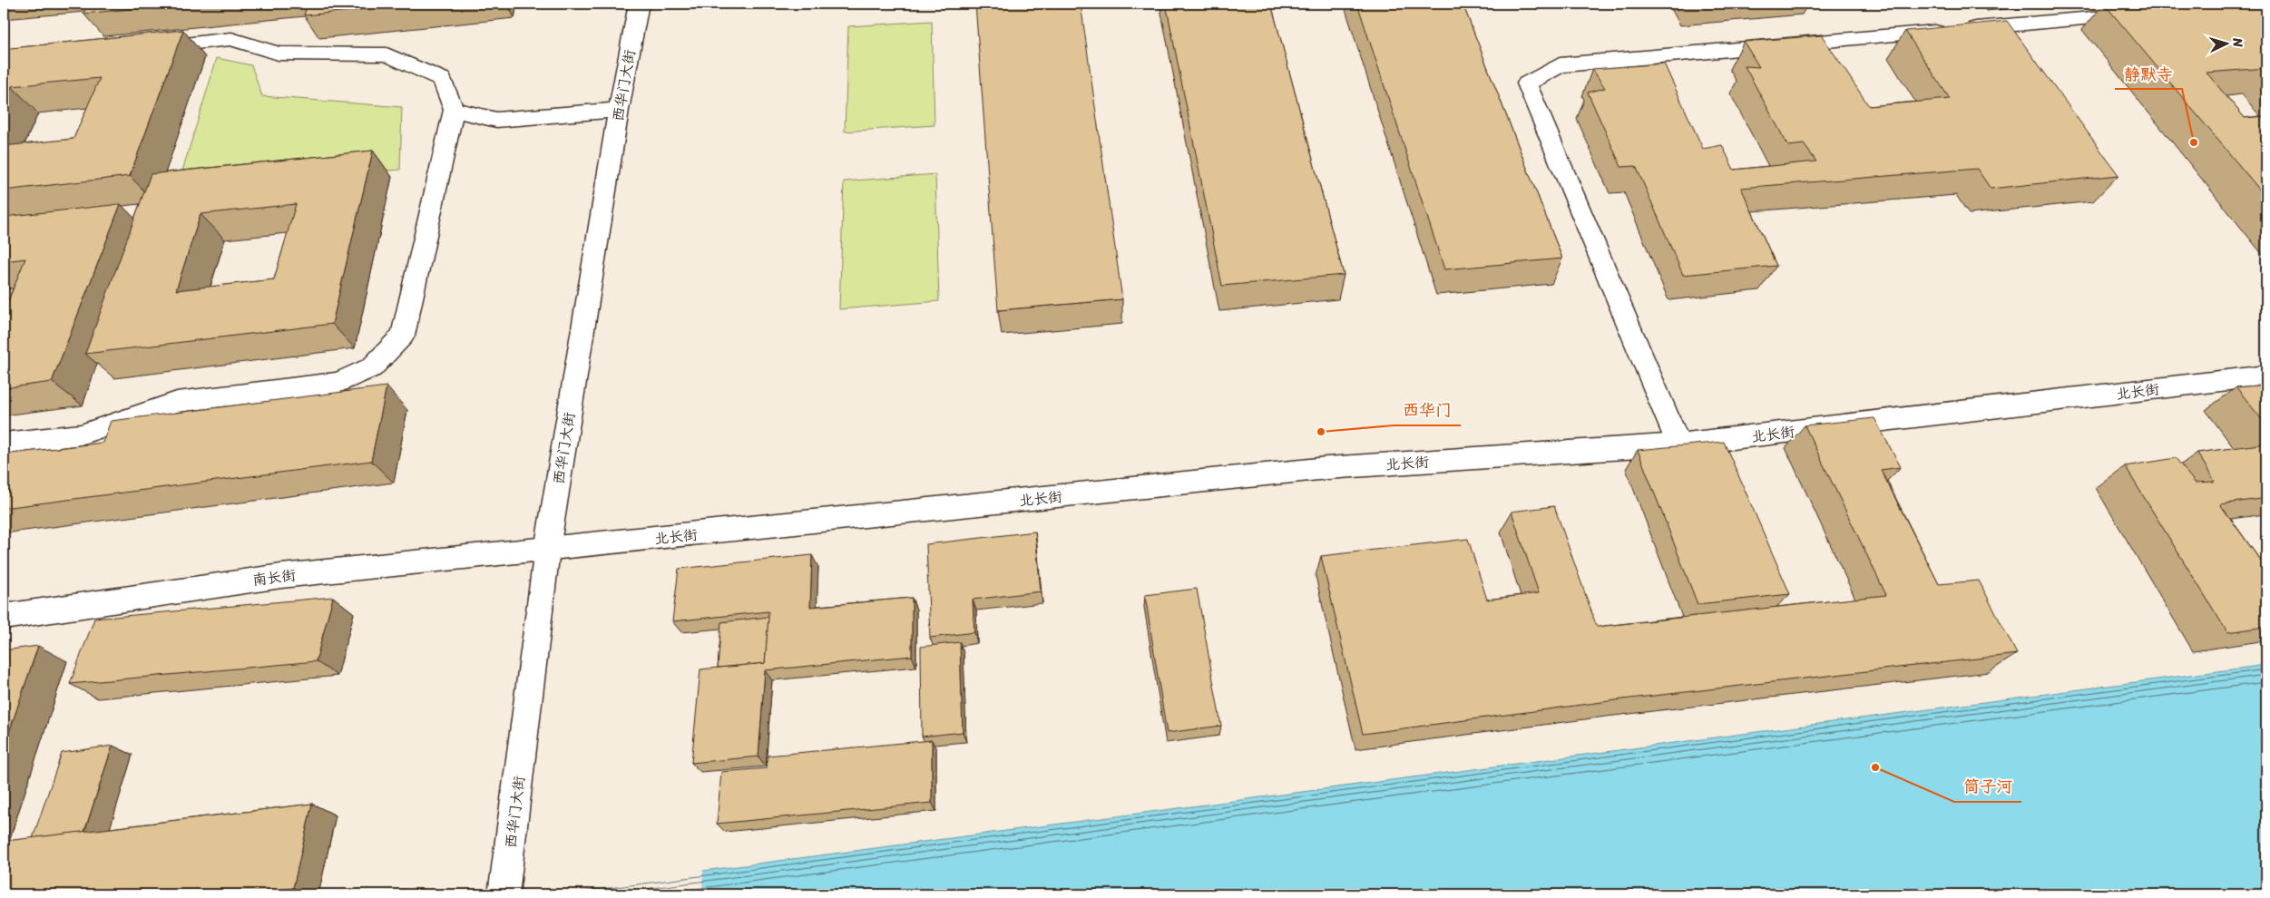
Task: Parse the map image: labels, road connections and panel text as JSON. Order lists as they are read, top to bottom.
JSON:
{
  "streets": {
    "street": ["西华门大街", "北长街", "南长街"]
  },
  "crossings": [
    ["西华门大街", "北长街"],
    ["西华门大街", "南长街"],
    ["北长街", "南长街"]
  ],
  "places": ["静默寺", "西华门", "筒子河"],
  "north": "right"
}
